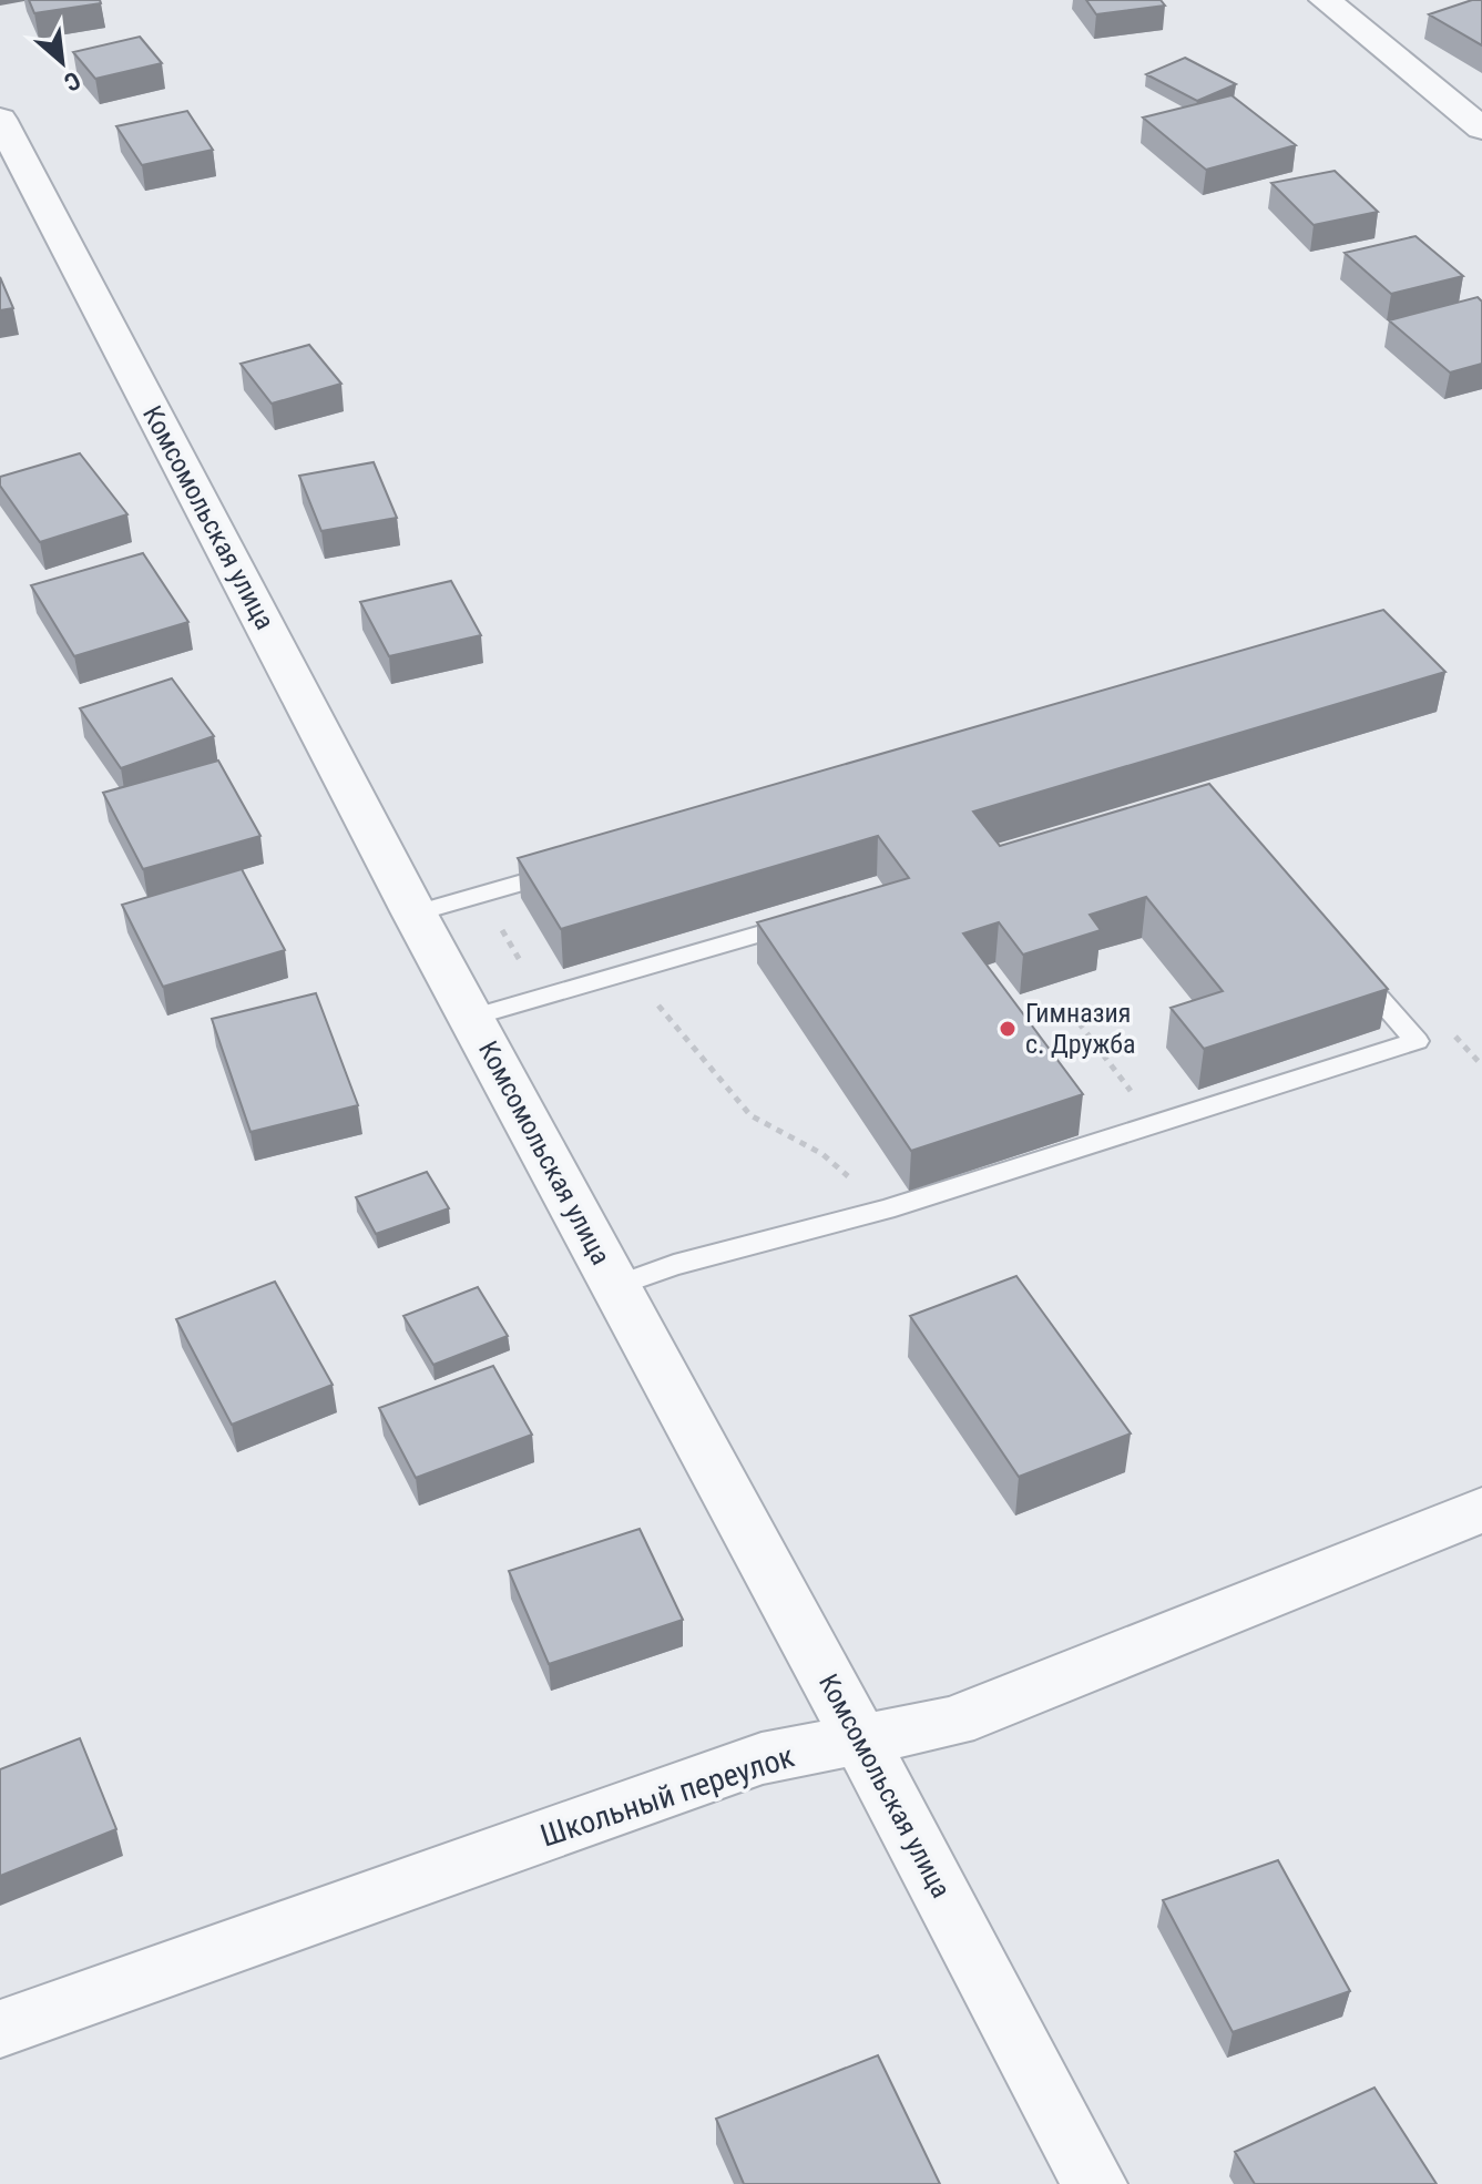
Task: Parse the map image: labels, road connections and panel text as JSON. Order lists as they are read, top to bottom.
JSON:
{
  "streets": {
    "street": ["Комсомольская улица", "Школьный переулок"]
  },
  "crossings": [
    ["Комсомольская улица", "Школьный переулок"]
  ],
  "places": ["Гимназия с. Дружба"],
  "north": "bottom right"
}
